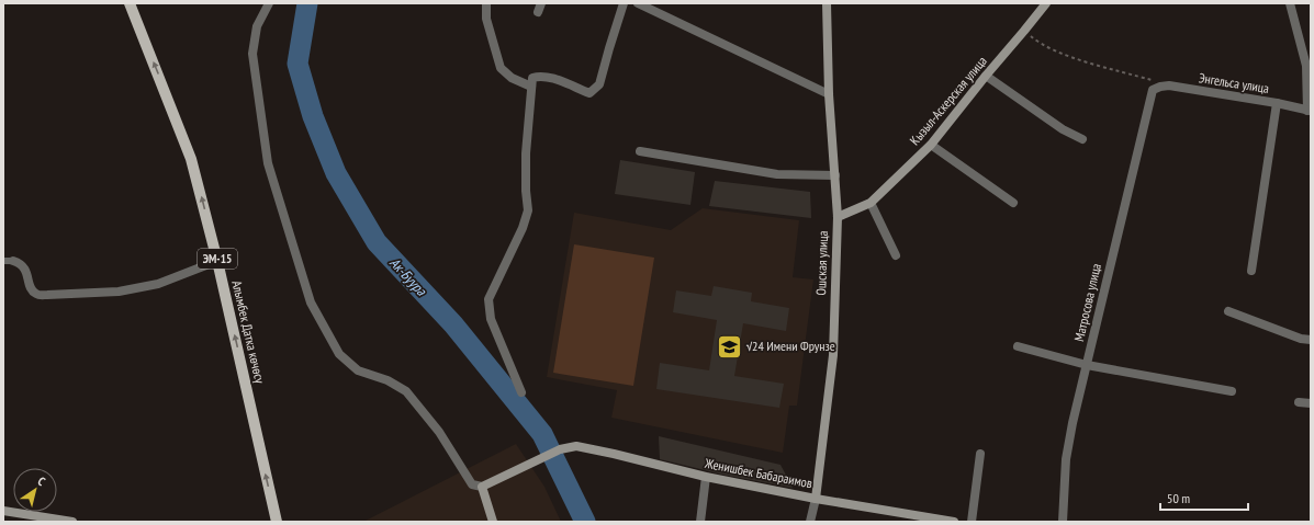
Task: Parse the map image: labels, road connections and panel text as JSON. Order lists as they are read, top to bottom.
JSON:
{
  "streets": {
    "main road": ["ЭМ-15", "Алымбек Датка көчөсү"],
    "street": [
      "Энгельса улица",
      "Кызыл-Аскерская улица",
      "Ошская улица",
      "Матросова улица",
      "Женишбек Бабараимов"
    ]
  },
  "crossings": [
    ["Энгельса улица", "Матросова улица"],
    ["Кызыл-Аскерская улица", "Ошская улица"],
    ["Ошская улица", "Женишбек Бабараимов"]
  ],
  "one_way": ["Алымбек Датка көчөсү"],
  "water": ["Ак-Буура"],
  "places": {
    "school or university": ["√24 Имени Фрунзе"]
  },
  "scale_bar": "50 m",
  "north": "top right"
}
